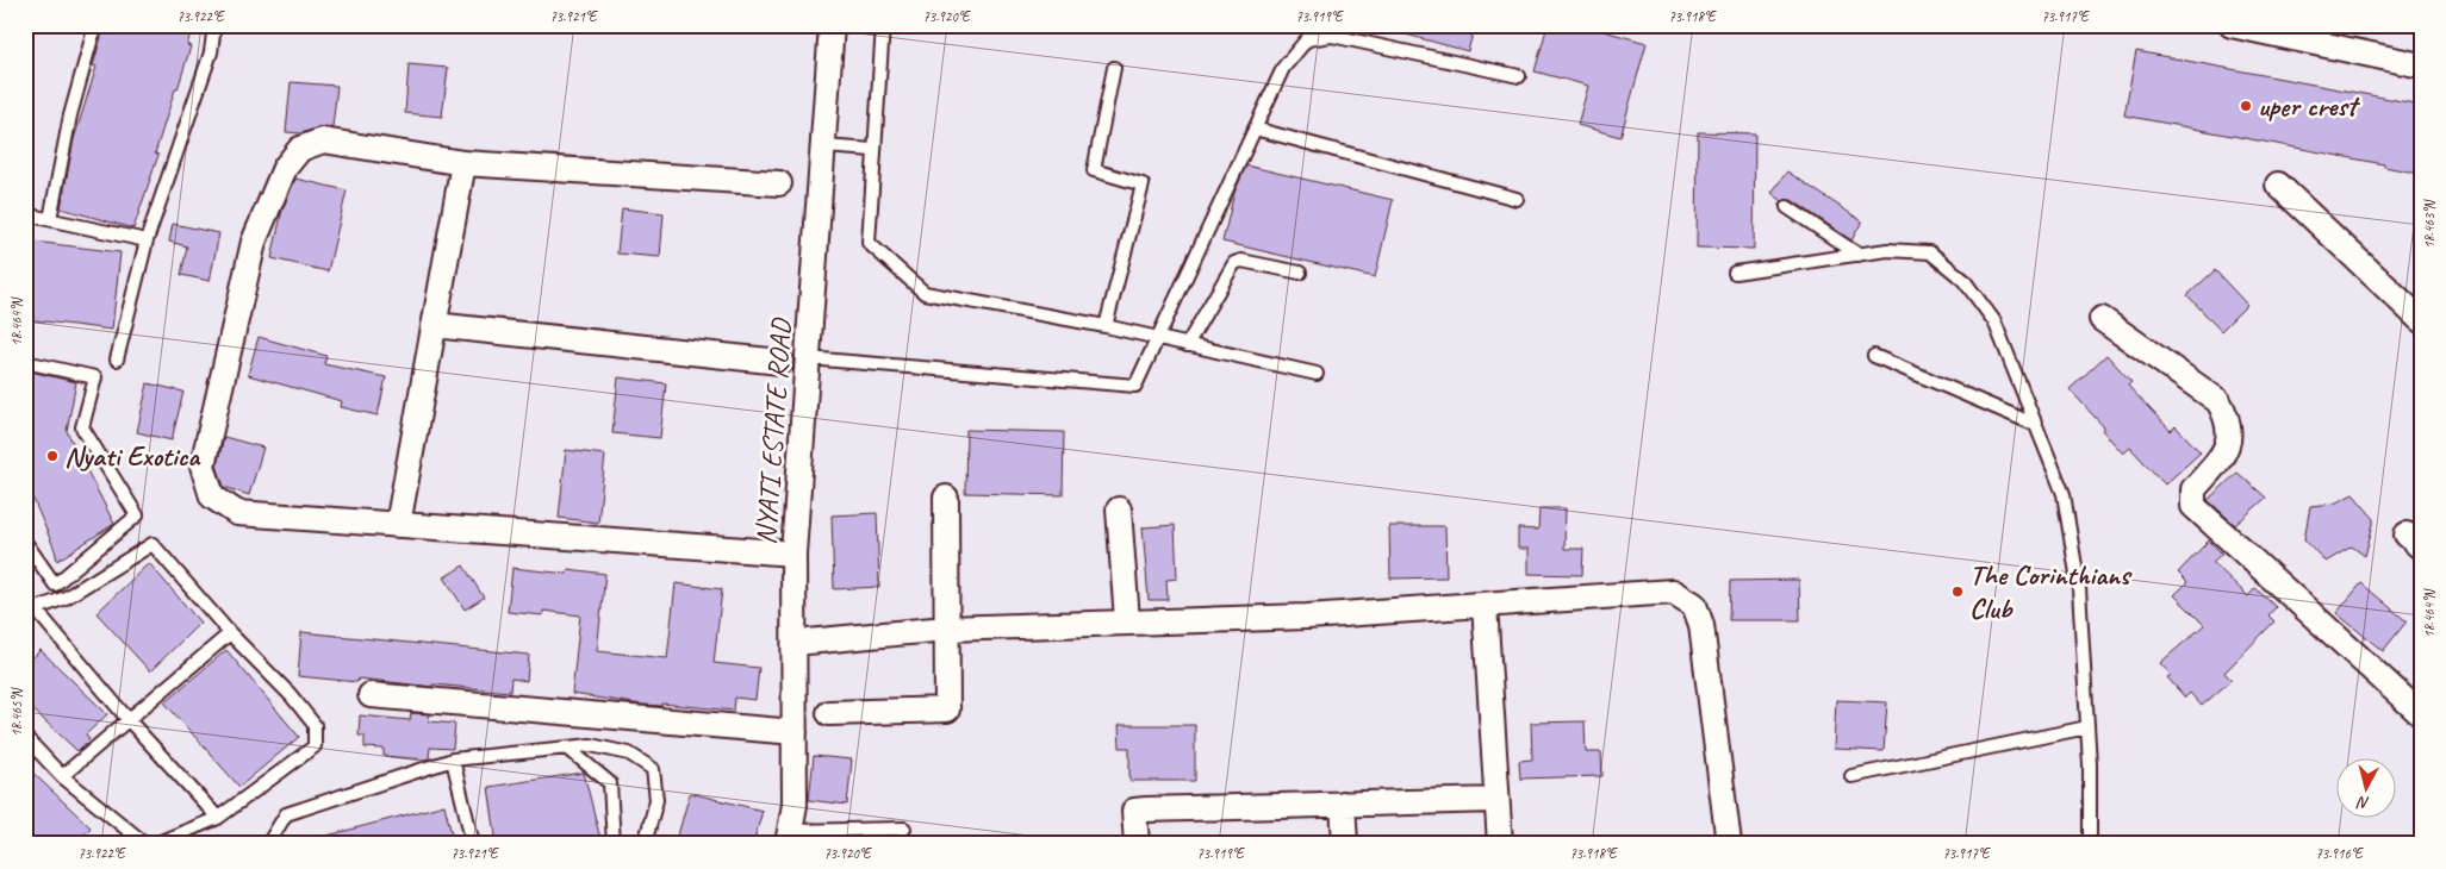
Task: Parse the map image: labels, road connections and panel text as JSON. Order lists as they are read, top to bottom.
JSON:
{
  "streets": {
    "street": ["NYATI ESTATE ROAD"]
  },
  "places": ["uper crest", "Nyati Exotica", "The Corinthians Club"],
  "north": "bottom",
  "coordinates": [
    "73.922°E",
    "73.921°E",
    "73.920°E",
    "73.919°E",
    "73.918°E",
    "73.917°E",
    "18.463°N",
    "18.464°N",
    "18.465°N",
    "73.916°E"
  ]
}
